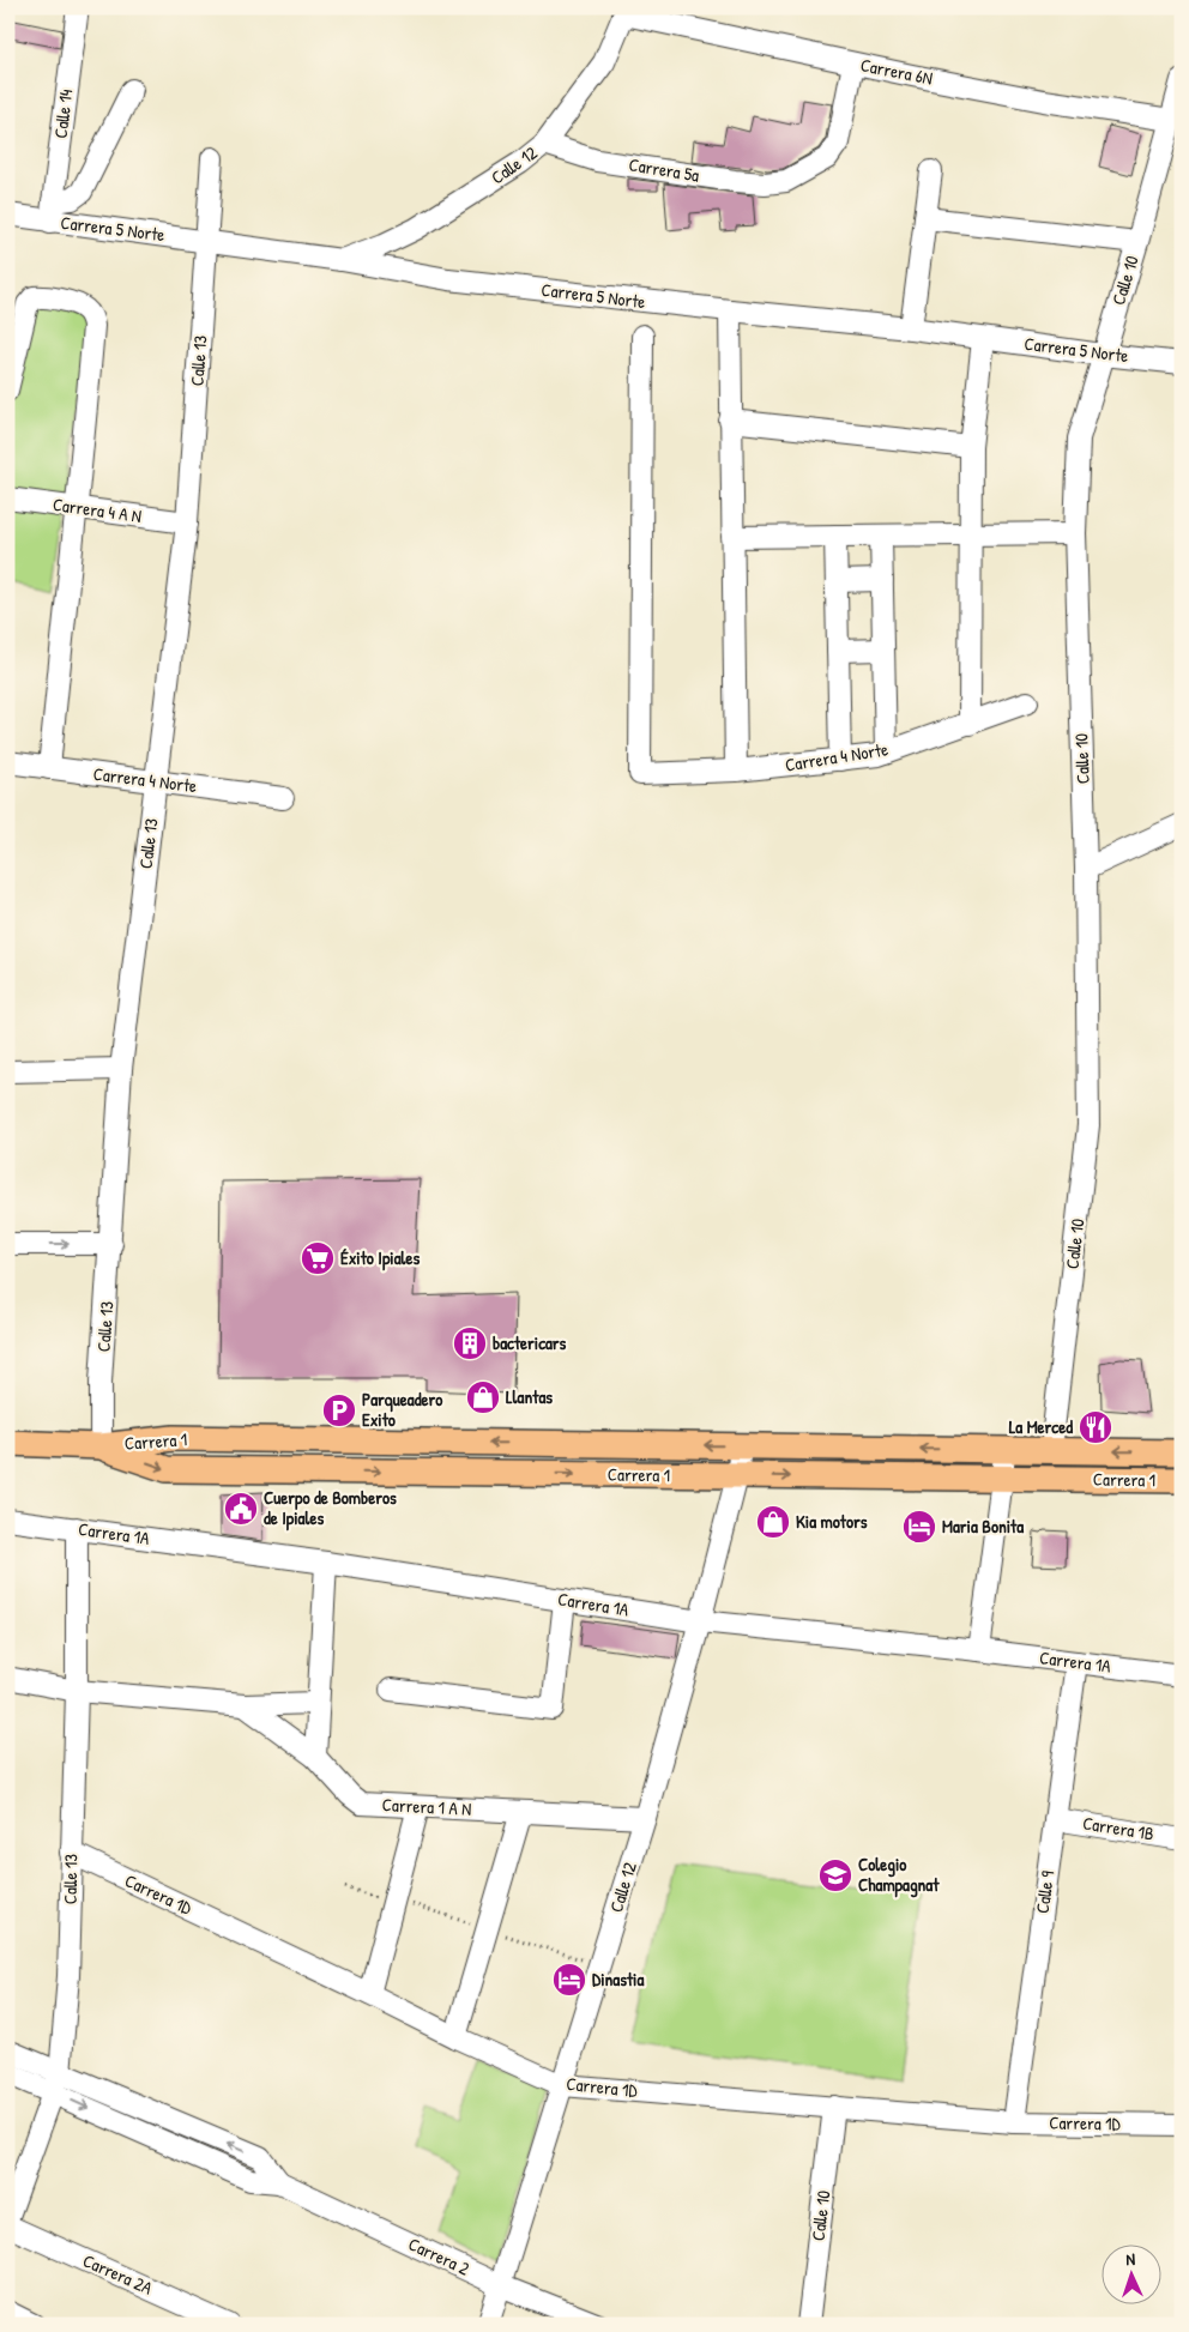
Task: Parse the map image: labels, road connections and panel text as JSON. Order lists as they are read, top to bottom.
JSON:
{
  "streets": {
    "main road": ["Carrera 1"],
    "street": [
      "Carrera 6N",
      "Calle 14",
      "Calle 12",
      "Carrera 5a",
      "Carrera 5 Norte",
      "Calle 10",
      "Calle 13",
      "Carrera 4 A N",
      "Carrera 4 Norte",
      "Carrera 1A",
      "Carrera 1 A N",
      "Carrera 1B",
      "Calle 9",
      "Carrera 1D",
      "Carrera 2",
      "Carrera 2A"
    ]
  },
  "crossings": [
    ["Carrera 6N", "Calle 12"],
    ["Carrera 6N", "Carrera 5a"],
    ["Carrera 6N", "Calle 10"],
    ["Calle 14", "Carrera 5 Norte"],
    ["Calle 12", "Carrera 5a"],
    ["Calle 12", "Carrera 5 Norte"],
    ["Calle 12", "Carrera 1"],
    ["Calle 12", "Carrera 1A"],
    ["Calle 12", "Carrera 1 A N"],
    ["Calle 12", "Carrera 1D"],
    ["Calle 12", "Carrera 2"],
    ["Carrera 5 Norte", "Calle 10"],
    ["Carrera 5 Norte", "Calle 13"],
    ["Calle 10", "Carrera 1"],
    ["Calle 10", "Carrera 1D"],
    ["Calle 13", "Carrera 4 A N"],
    ["Calle 13", "Carrera 4 Norte"],
    ["Calle 13", "Carrera 1"],
    ["Calle 13", "Carrera 1A"],
    ["Calle 13", "Carrera 1D"],
    ["Calle 13", "Carrera 2"],
    ["Carrera 1A", "Calle 9"],
    ["Carrera 1B", "Calle 9"],
    ["Calle 9", "Carrera 1D"]
  ],
  "places": {
    "supermarket": ["Éxito Ipiales"],
    "building": ["bactericars"],
    "shop": ["Llantas", "Kia motors"],
    "parking": ["Parqueadero Exito"],
    "restaurant": ["La Merced"],
    "public building": ["Cuerpo de Bomberos de Ipiales"],
    "hotel": ["Maria Bonita", "Dinastia"],
    "school or university": ["Colegio Champagnat"]
  },
  "north": "top"
}
